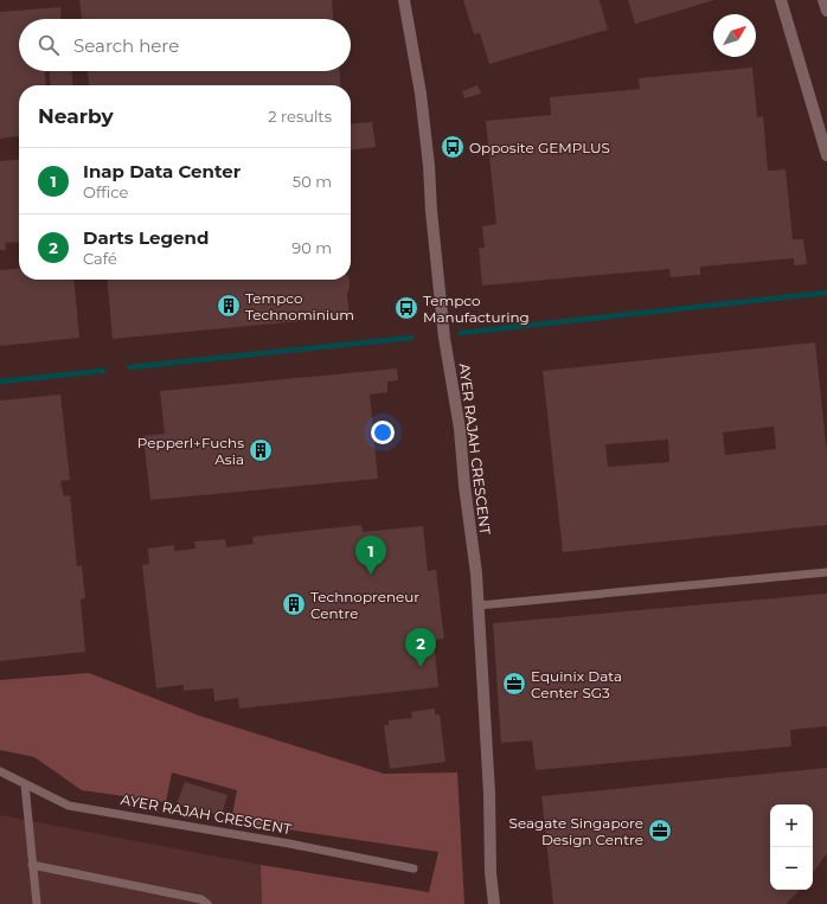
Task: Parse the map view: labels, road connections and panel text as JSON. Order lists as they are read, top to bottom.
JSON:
{
  "streets": {
    "street": ["AYER RAJAH CRESCENT"]
  },
  "places": {
    "bus stop": ["Opposite GEMPLUS", "Tempco Manufacturing"],
    "building": ["Tempco Technominium", "Pepperl+Fuchs Asia", "Technopreneur Centre"],
    "office": ["Equinix Data Center SG3", "Seagate Singapore Design Centre"]
  },
  "north": "top right",
  "page": {
    "search": "Search here",
    "heading": ["Nearby", "2 results"],
    "list": [
      {
        "mark": "1",
        "name": "Inap Data Center",
        "note": "Office",
        "value": "50 m"
      },
      {
        "mark": "2",
        "name": "Darts Legend",
        "note": "Café",
        "value": "90 m"
      }
    ],
    "pins": ["1", "2"],
    "map_buttons": ["+", "−"]
  }
}
